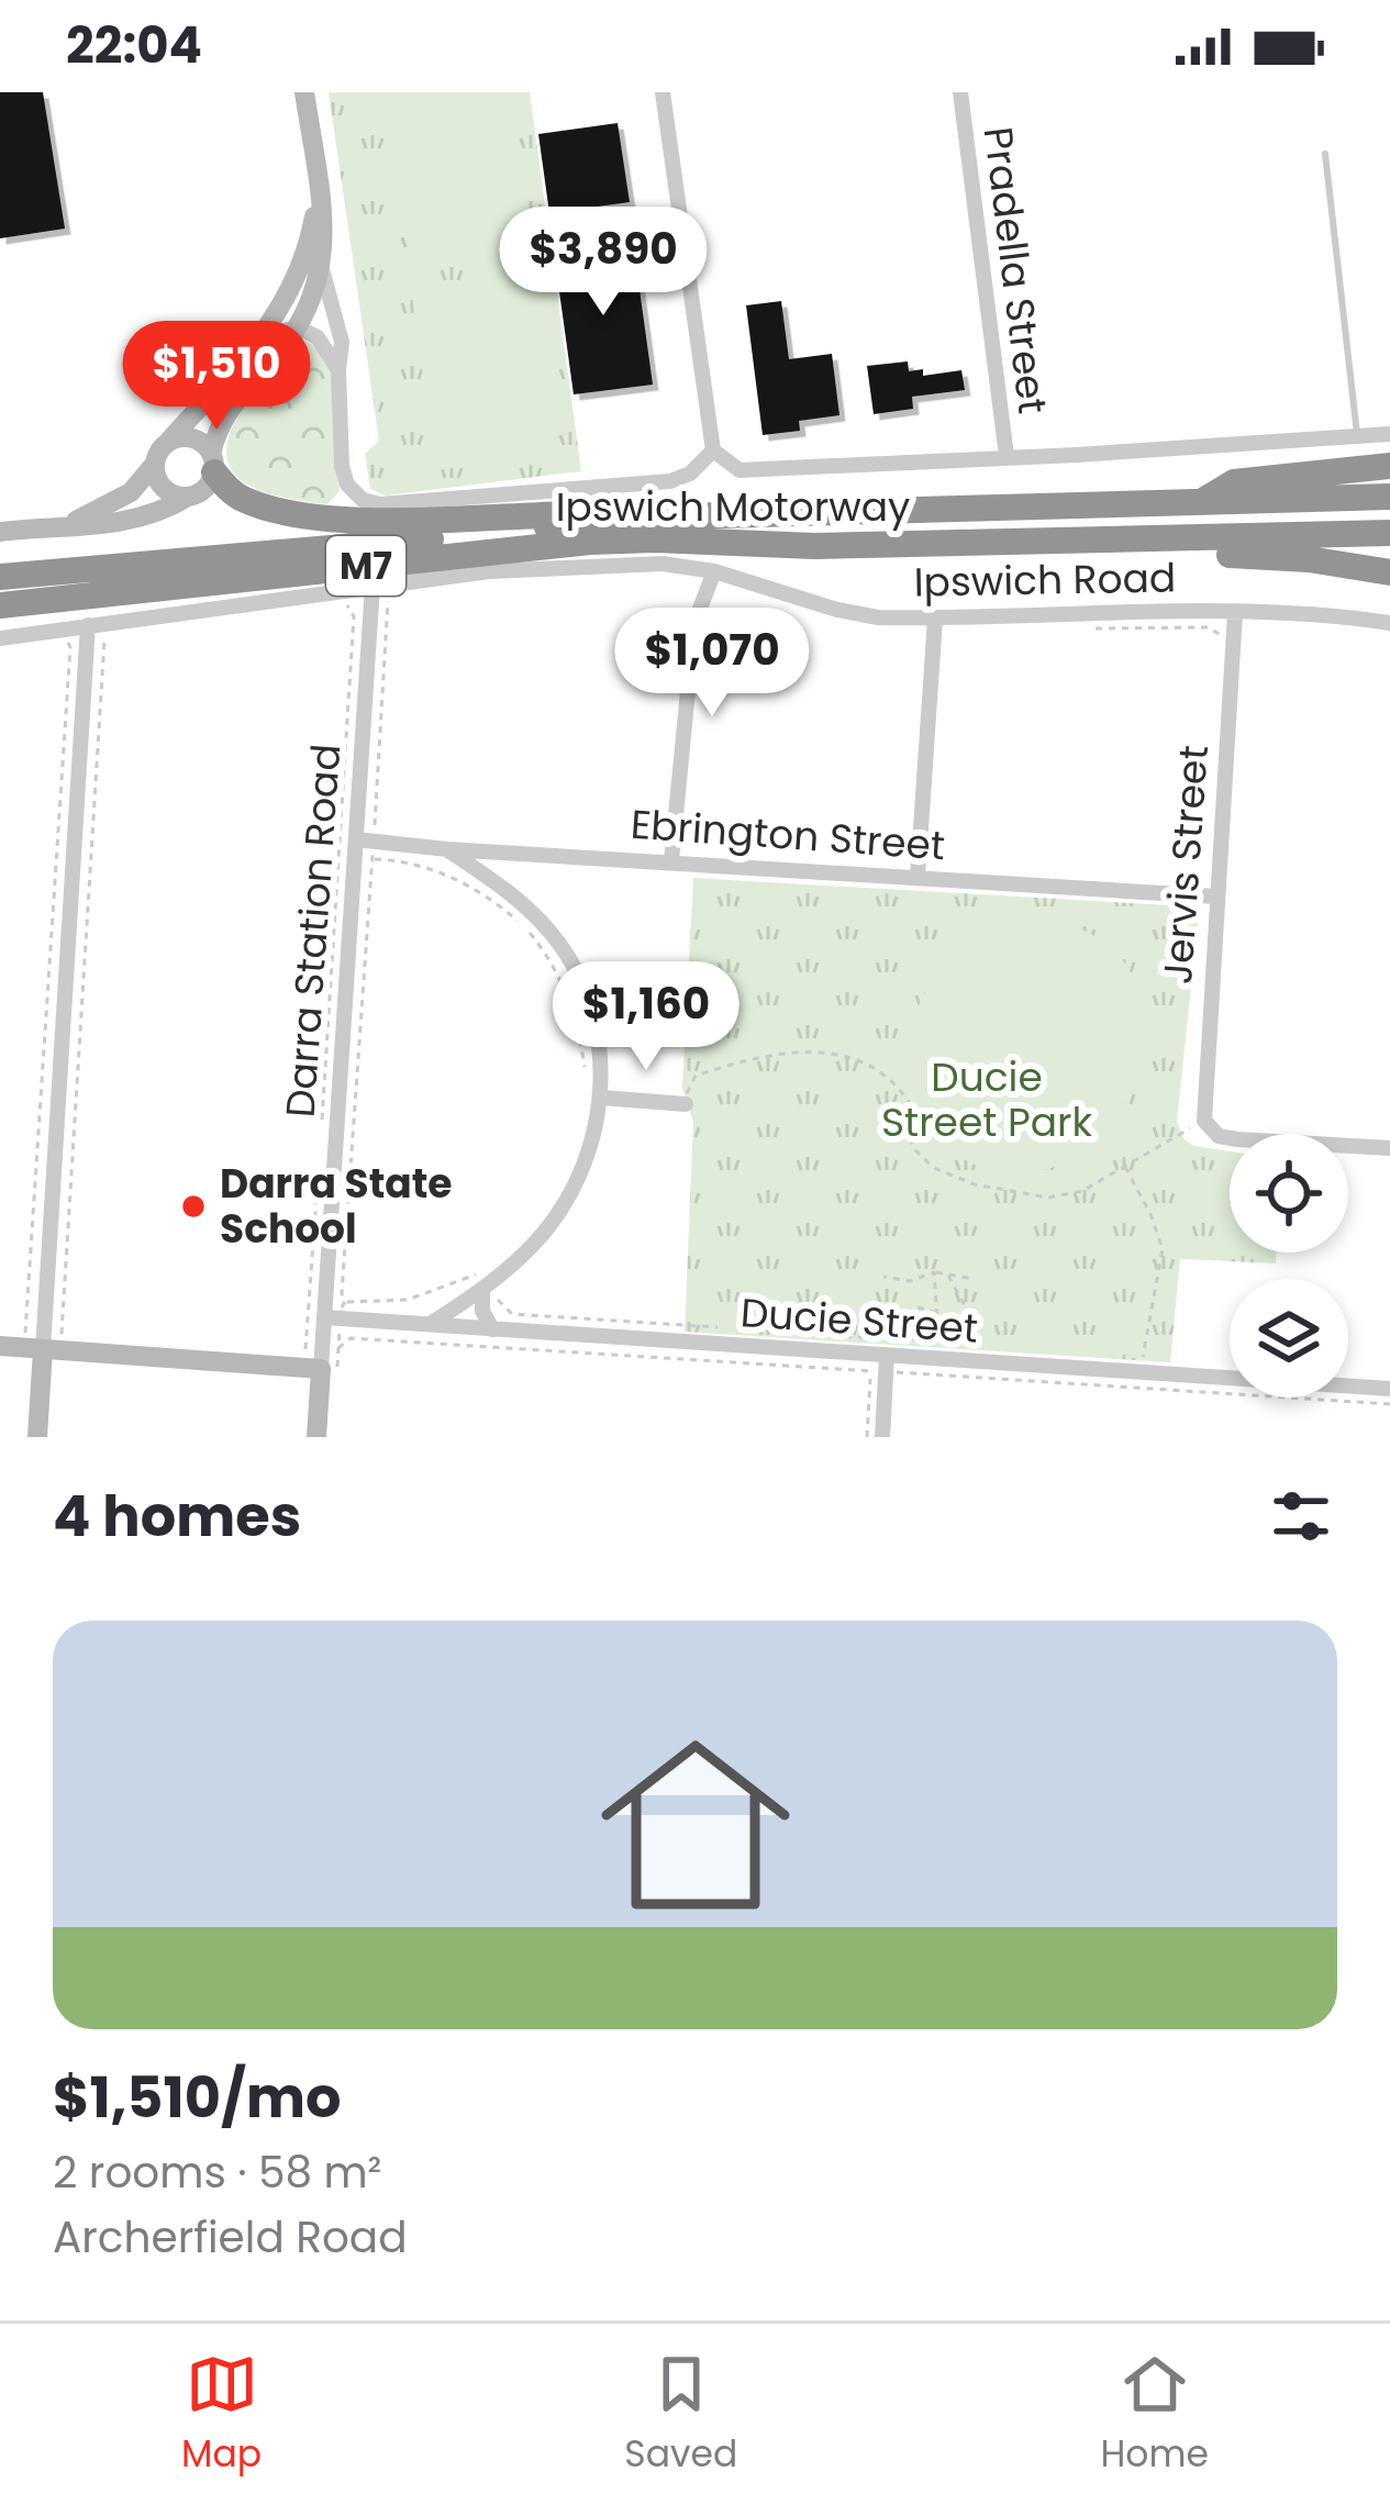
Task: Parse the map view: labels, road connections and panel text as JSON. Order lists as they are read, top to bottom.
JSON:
{
  "streets": {
    "highway": ["Ipswich Motorway", "M7"],
    "main road": ["Darra Station Road"],
    "street": [
      "Pradella Street",
      "Ipswich Road",
      "Ebrington Street",
      "Jervis Street",
      "Ducie Street"
    ]
  },
  "crossings": [
    ["Ipswich Road", "Jervis Street"],
    ["Ipswich Road", "Darra Station Road"],
    ["Ebrington Street", "Jervis Street"],
    ["Ebrington Street", "Darra Station Road"],
    ["Darra Station Road", "Ducie Street"]
  ],
  "parks": ["Ducie Street Park"],
  "places": ["Darra State School"],
  "page": {
    "status": "22:04",
    "price": [
      "$3,890",
      "$1,510",
      "$1,070",
      "$1,160"
    ],
    "heading": "4 homes",
    "list": [
      {
        "name": "$1,510/mo",
        "note": "2 rooms · 58 m² · Archerfield Road"
      }
    ],
    "tabs": ["Map", "Saved", "Home"]
  }
}
